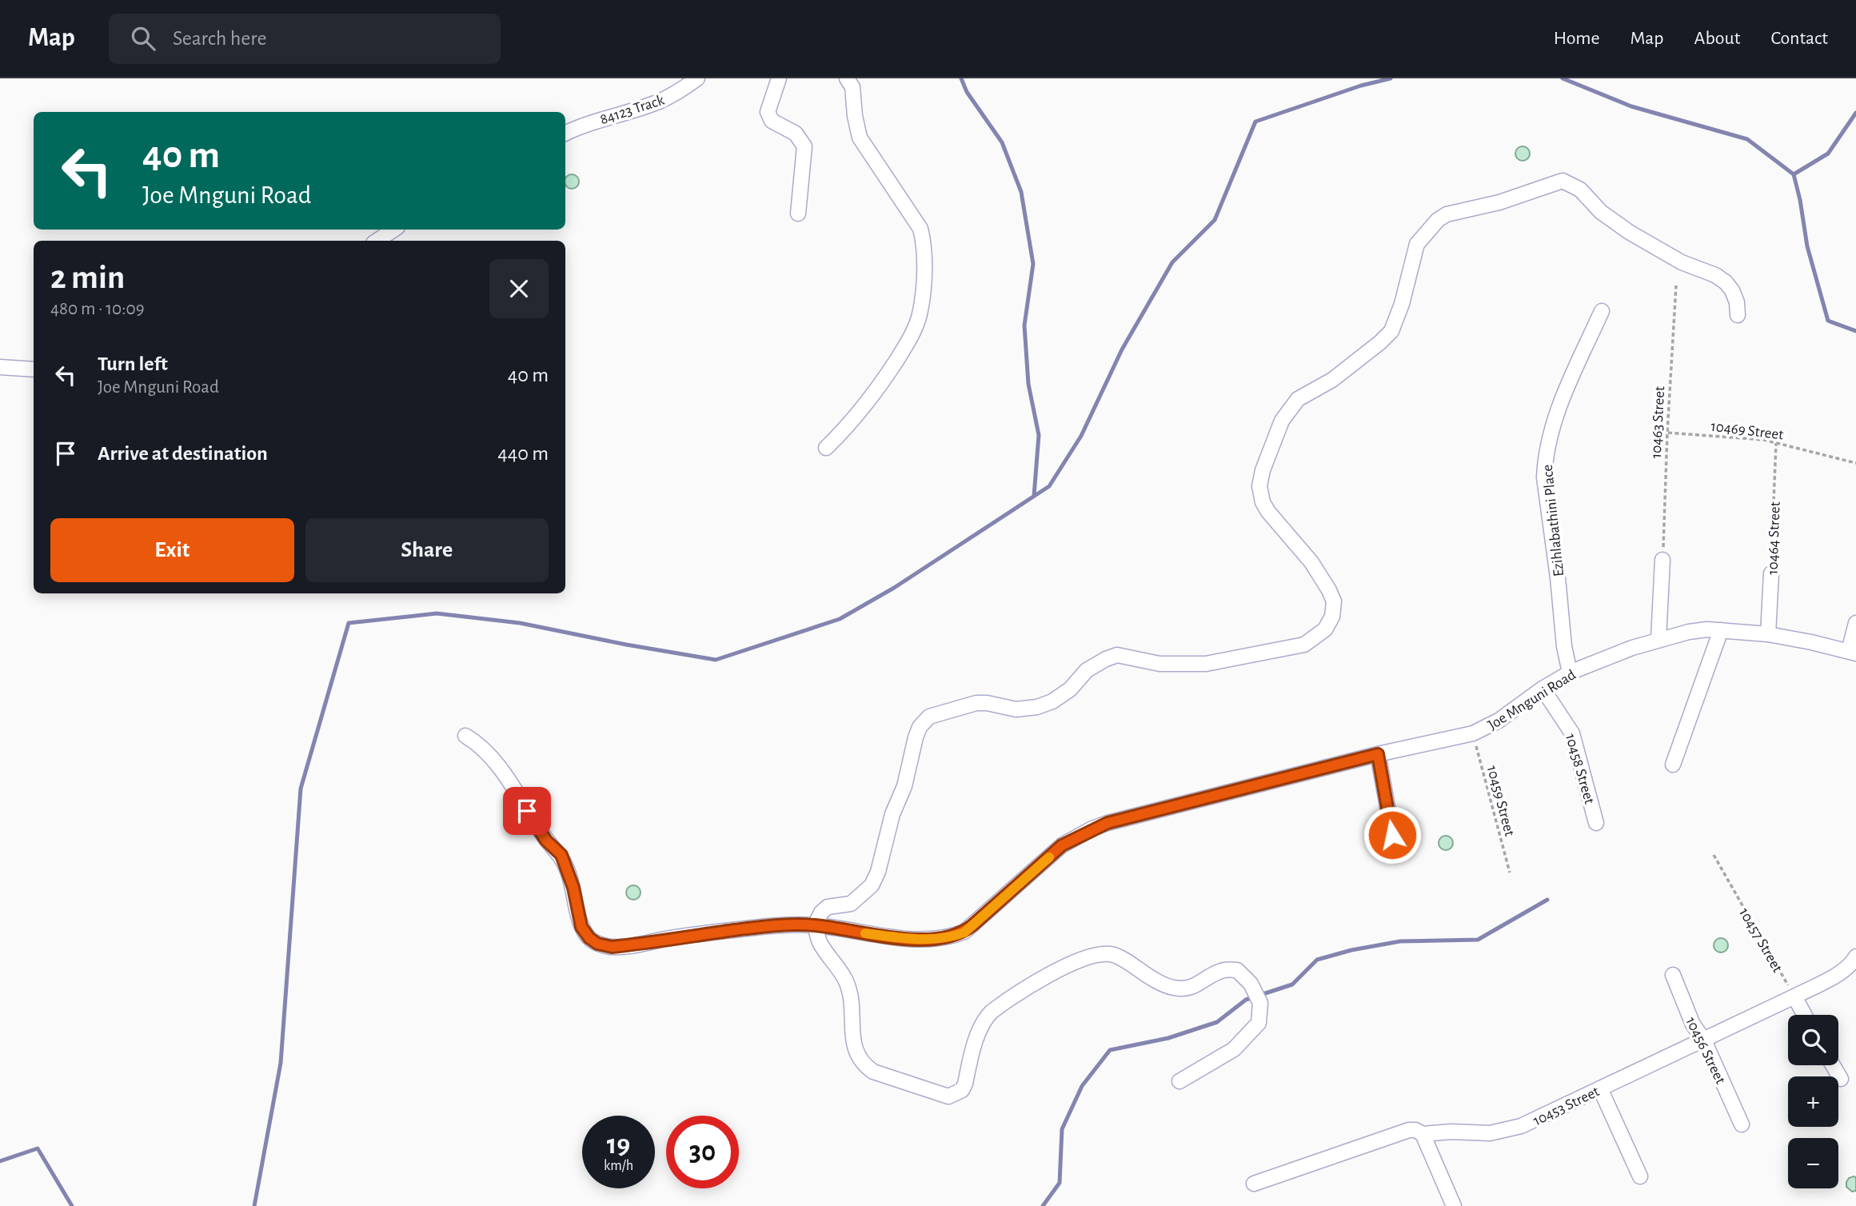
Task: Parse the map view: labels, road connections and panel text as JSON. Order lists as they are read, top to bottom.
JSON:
{
  "streets": {
    "street": [
      "84123 Track",
      "Ezihlabathini Place",
      "10464 Street",
      "Joe Mnguni Road",
      "10458 Street",
      "10456 Street",
      "10453 Street"
    ],
    "path": [
      "10463 Street",
      "10469 Street",
      "10459 Street",
      "10457 Street"
    ]
  },
  "crossings": [
    ["10463 Street", "10469 Street"],
    ["10469 Street", "10464 Street"],
    ["Ezihlabathini Place", "Joe Mnguni Road"],
    ["10464 Street", "Joe Mnguni Road"],
    ["Joe Mnguni Road", "10458 Street"],
    ["Joe Mnguni Road", "10459 Street"],
    ["10457 Street", "10453 Street"],
    ["10456 Street", "10453 Street"]
  ],
  "page": {
    "header": "Map",
    "search": "Search here",
    "nav": [
      "Home",
      "Map",
      "About",
      "Contact"
    ],
    "turn": ["40 m", "Joe Mnguni Road"],
    "heading": ["2 min", "480 m · 10:09"],
    "list": [
      {
        "name": "Turn left",
        "note": "Joe Mnguni Road",
        "value": "40 m"
      },
      {
        "name": "Arrive at destination",
        "value": "440 m"
      }
    ],
    "buttons": ["Exit", "Share"],
    "map_buttons": ["+", "−"],
    "speed": "19 km/h",
    "limit": "30"
  }
}
